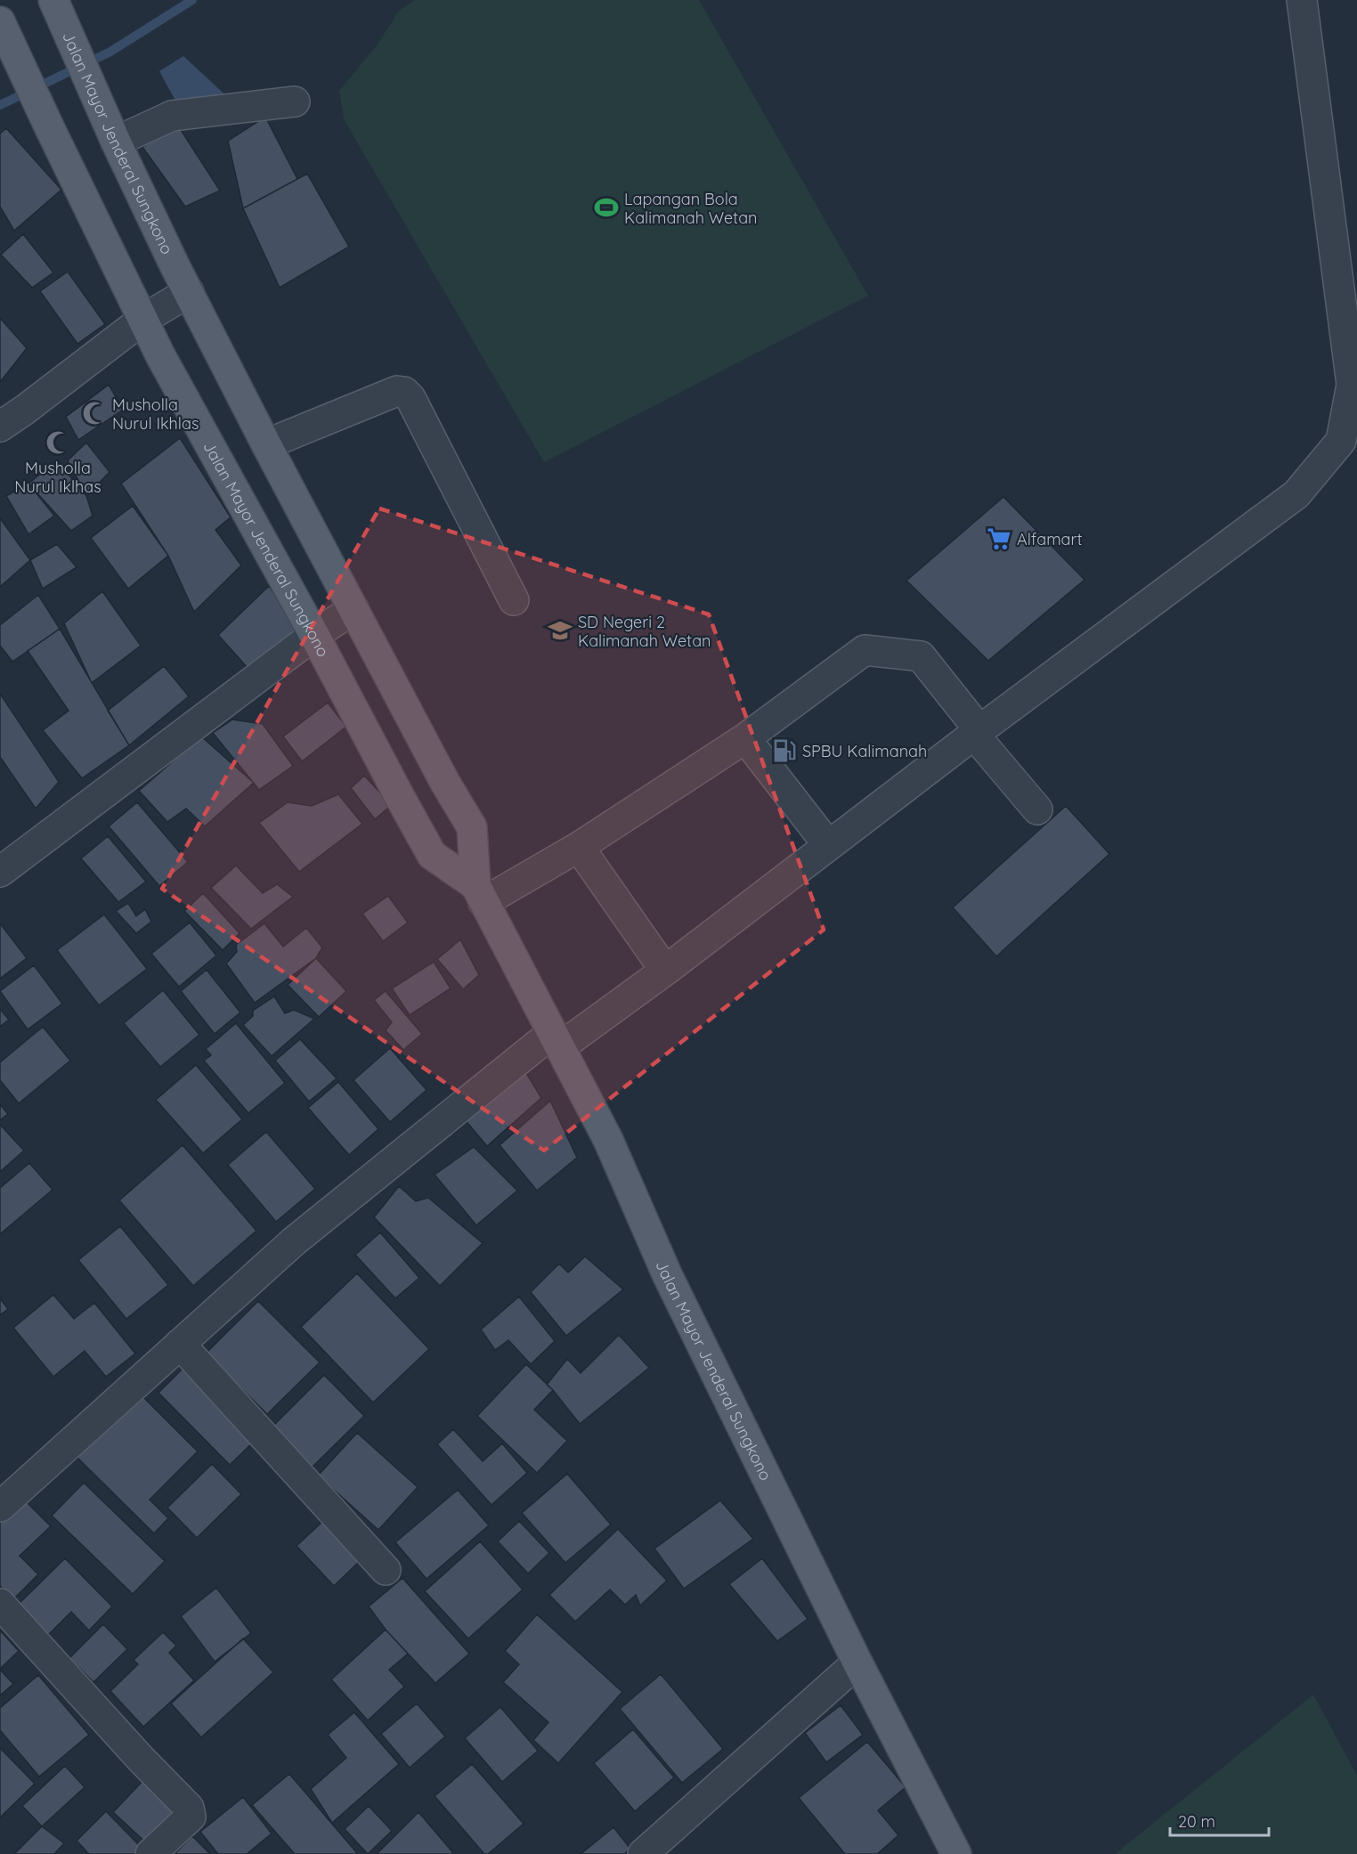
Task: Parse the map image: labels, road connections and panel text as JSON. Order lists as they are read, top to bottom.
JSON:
{
  "streets": {
    "main road": ["Jalan Mayor Jenderal Sungkono"]
  },
  "places": {
    "sports": ["Lapangan Bola Kalimanah Wetan"],
    "mosque": ["Musholla Nurul Ikhlas", "Musholla Nurul Iklhas"],
    "supermarket": ["Alfamart"],
    "school or university": ["SD Negeri 2 Kalimanah Wetan"],
    "fuel station": ["SPBU Kalimanah"]
  },
  "scale_bar": "20 m"
}
